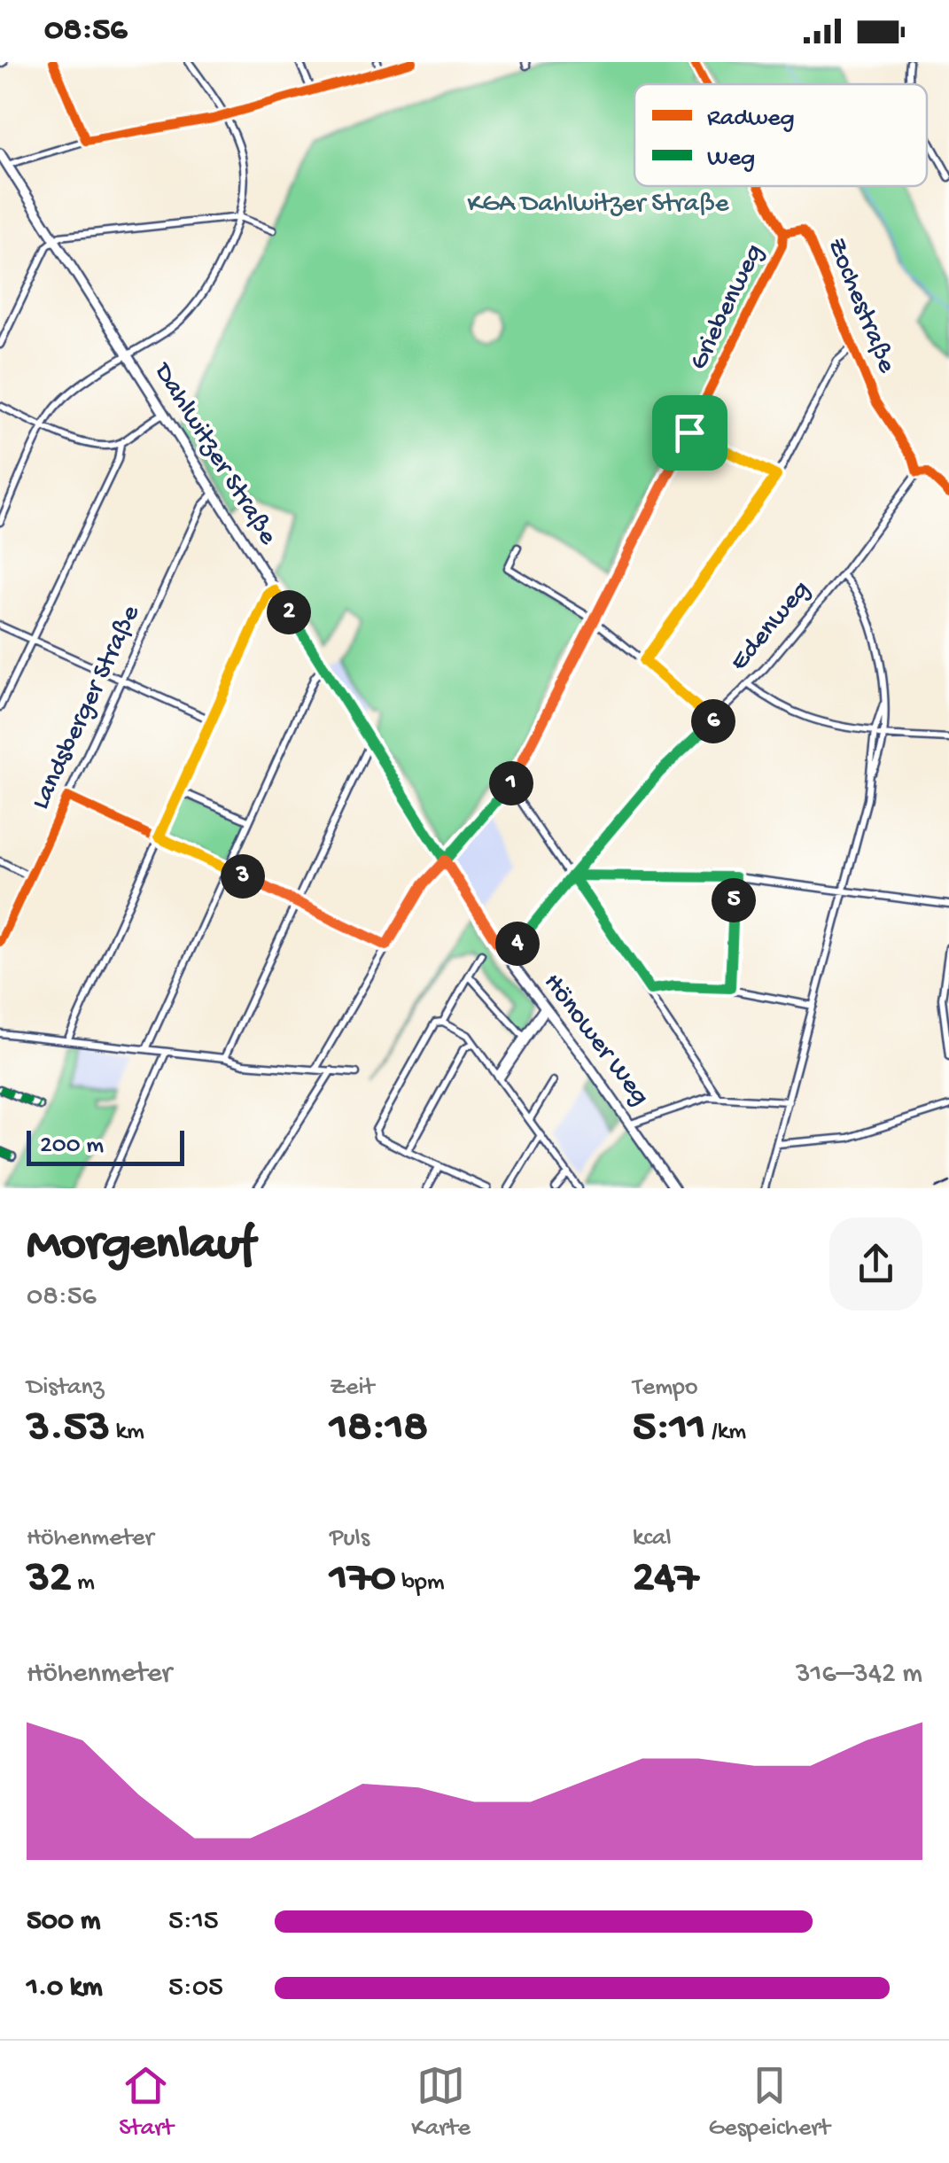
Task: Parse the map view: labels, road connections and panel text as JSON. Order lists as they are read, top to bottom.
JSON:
{
  "streets": {
    "main road": ["Dahlwitzer Straße", "Hönower Weg"],
    "street": [
      "Zochestraße",
      "Griebenweg",
      "Edenweg",
      "Landsberger Straße"
    ]
  },
  "crossings": [
    ["Zochestraße", "Griebenweg"],
    ["Zochestraße", "Edenweg"],
    ["Griebenweg", "Dahlwitzer Straße"],
    ["Dahlwitzer Straße", "Landsberger Straße"],
    ["Dahlwitzer Straße", "Hönower Weg"],
    ["Edenweg", "Hönower Weg"]
  ],
  "parks": ["KGA Dahlwitzer Straße"],
  "legend": ["Radweg", "Weg"],
  "scale_bar": "200 m",
  "page": {
    "status": "08:56",
    "pins": [
      "2",
      "6",
      "1",
      "3",
      "5",
      "4"
    ],
    "scale": "200 m",
    "heading": ["Morgenlauf", "08:56"],
    "stats": [
      ["Distanz", "3.53 km"],
      ["Zeit", "18:18"],
      ["Tempo", "5:11 /km"],
      ["Höhenmeter", "32 m"],
      ["Puls", "170 bpm"],
      ["kcal", "247"]
    ],
    "chart": ["Höhenmeter", "316–342 m"],
    "list": [
      {
        "name": "500 m",
        "note": "5:15"
      },
      {
        "name": "1.0 km",
        "note": "5:05"
      }
    ],
    "tabs": ["Start", "Karte", "Gespeichert"]
  }
}
